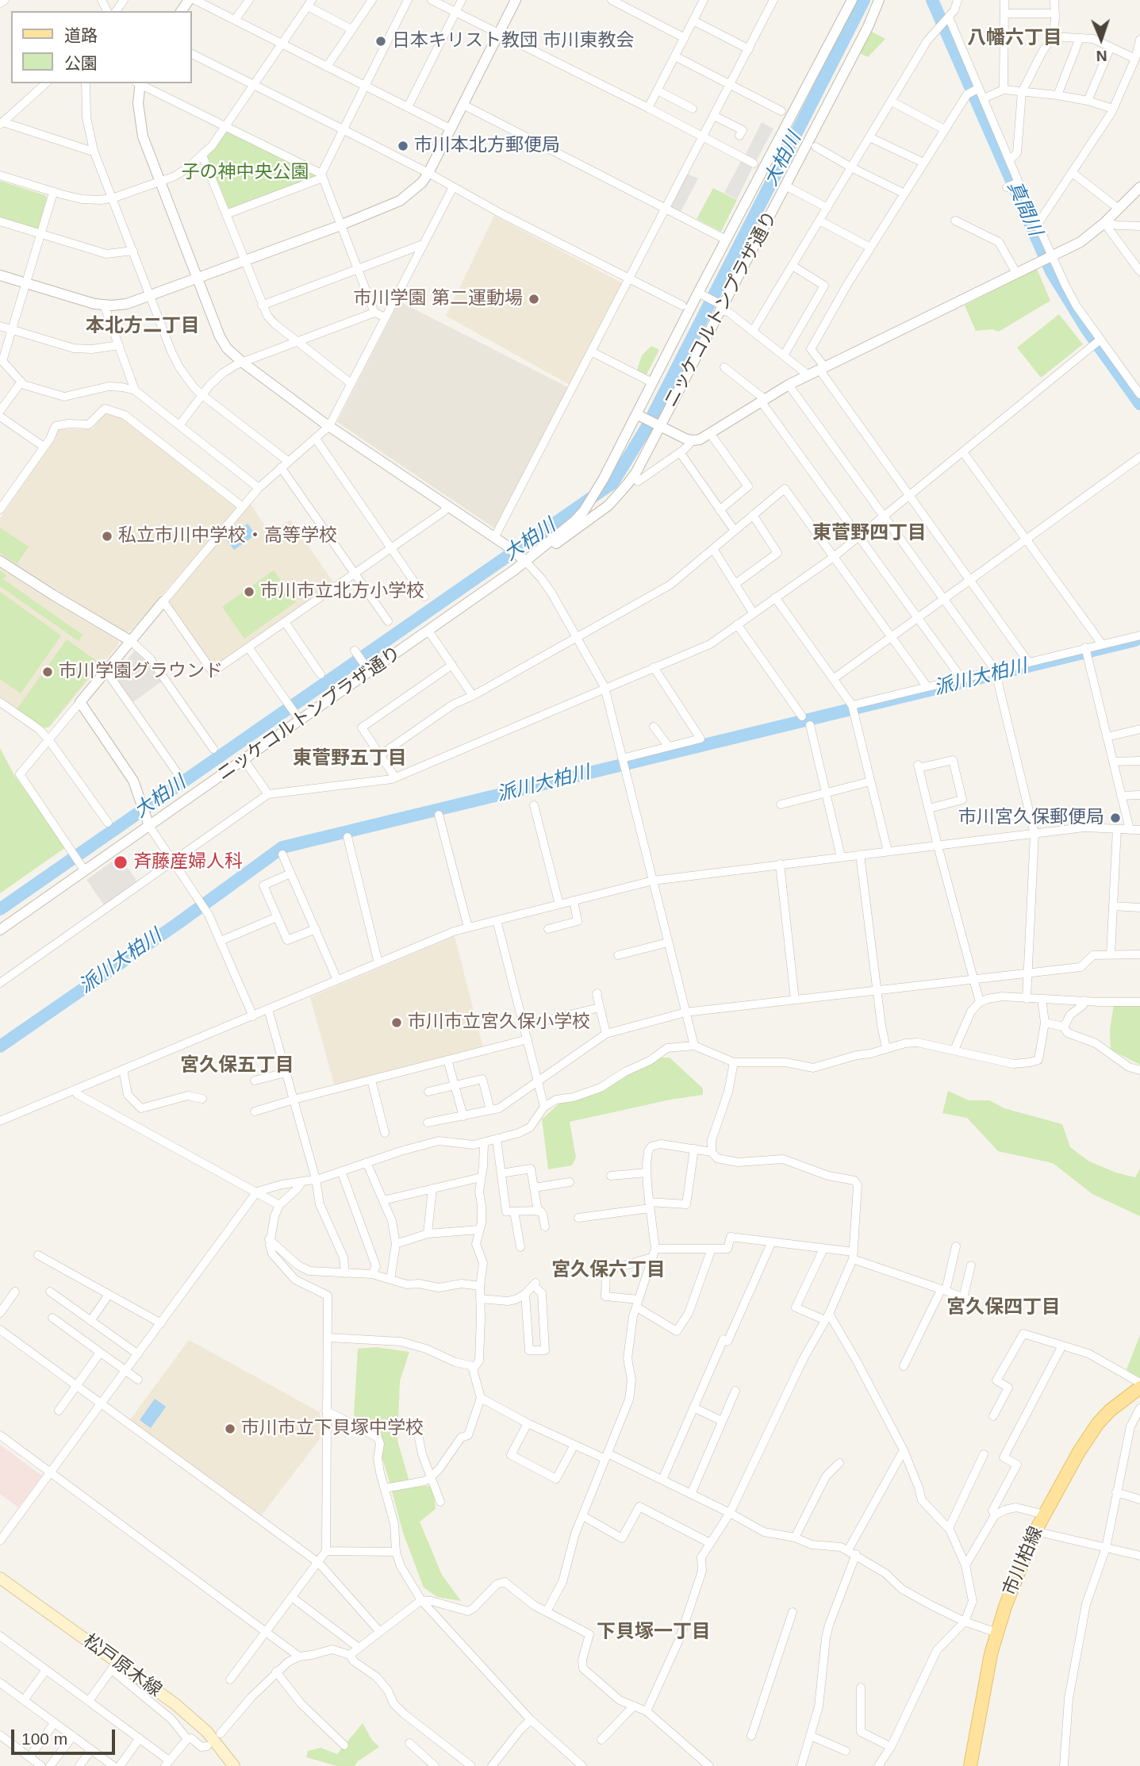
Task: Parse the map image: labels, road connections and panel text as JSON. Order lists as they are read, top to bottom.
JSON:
{
  "streets": {
    "main road": ["市川柏線", "松戸原木線"],
    "street": ["ニッケコルトンプラザ通り"]
  },
  "districts": [
    "八幡六丁目",
    "本北方二丁目",
    "東菅野四丁目",
    "東菅野五丁目",
    "宮久保五丁目",
    "宮久保六丁目",
    "宮久保四丁目",
    "下貝塚一丁目"
  ],
  "water": ["大柏川", "真間川", "派川大柏川"],
  "parks": ["子の神中央公園"],
  "places": [
    "日本キリスト教団 市川東教会",
    "市川本北方郵便局",
    "市川学園 第二運動場",
    "私立市川中学校・高等学校",
    "市川市立北方小学校",
    "市川学園グラウンド",
    "市川宮久保郵便局",
    "斉藤産婦人科",
    "市川市立宮久保小学校",
    "市川市立下貝塚中学校"
  ],
  "legend": ["道路", "公園"],
  "scale_bar": "100 m",
  "north": "bottom"
}
